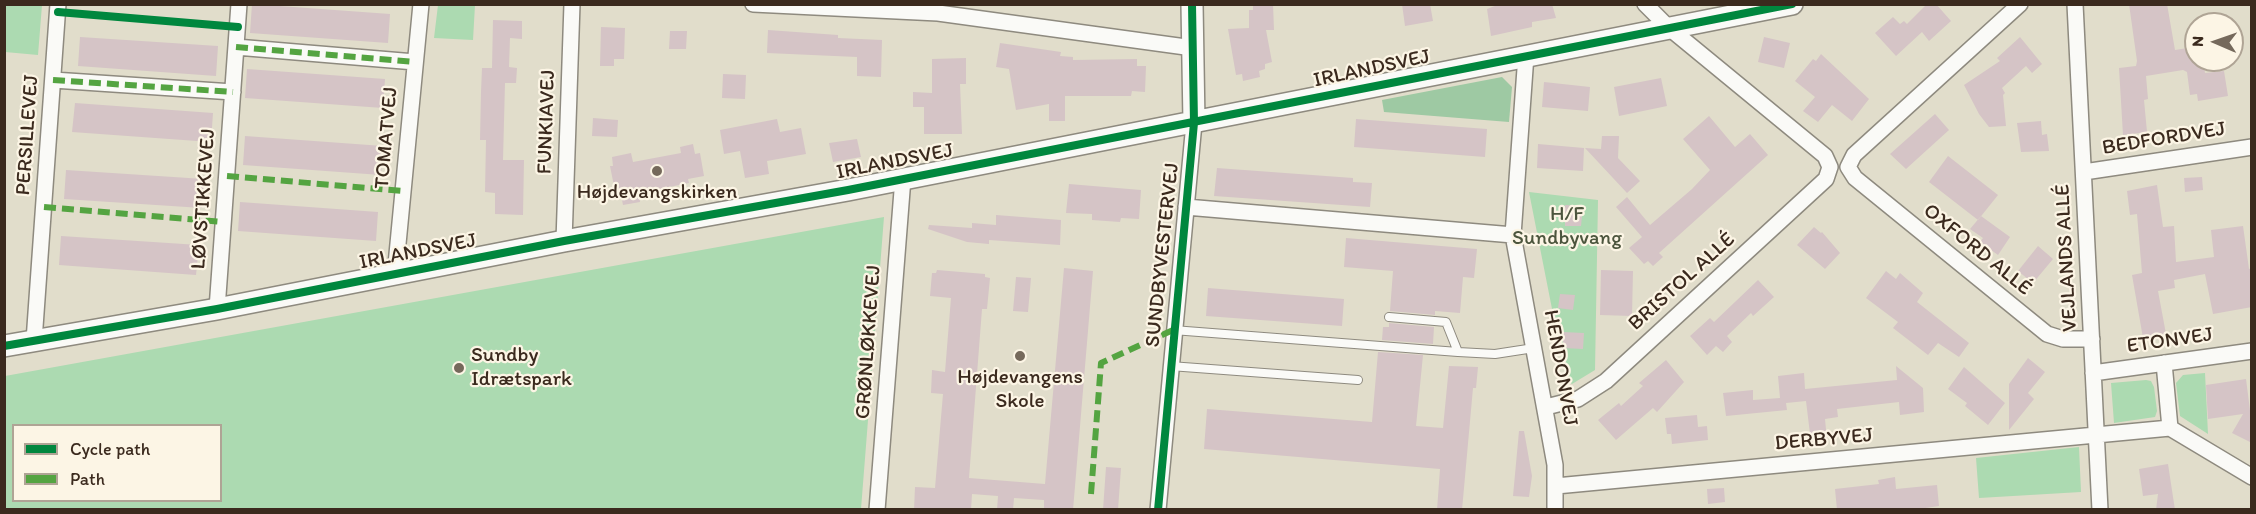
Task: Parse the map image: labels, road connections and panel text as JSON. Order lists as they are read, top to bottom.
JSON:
{
  "streets": {
    "street": [
      "IRLANDSVEJ",
      "FUNKIAVEJ",
      "PERSILLEVEJ",
      "TOMATVEJ",
      "BEDFORDVEJ",
      "LØVSTIKKEVEJ",
      "OXFORD ALLÉ",
      "SUNDBYVESTERVEJ",
      "VEJLANDS ALLÉ",
      "BRISTOL ALLÉ",
      "ETONVEJ",
      "GRØNLØKKEVEJ",
      "HENDONVEJ",
      "DERBYVEJ"
    ]
  },
  "crossings": [
    ["IRLANDSVEJ", "FUNKIAVEJ"],
    ["IRLANDSVEJ", "PERSILLEVEJ"],
    ["IRLANDSVEJ", "TOMATVEJ"],
    ["IRLANDSVEJ", "LØVSTIKKEVEJ"],
    ["IRLANDSVEJ", "SUNDBYVESTERVEJ"],
    ["IRLANDSVEJ", "BRISTOL ALLÉ"],
    ["IRLANDSVEJ", "GRØNLØKKEVEJ"],
    ["IRLANDSVEJ", "HENDONVEJ"],
    ["BEDFORDVEJ", "VEJLANDS ALLÉ"],
    ["OXFORD ALLÉ", "VEJLANDS ALLÉ"],
    ["SUNDBYVESTERVEJ", "HENDONVEJ"],
    ["VEJLANDS ALLÉ", "ETONVEJ"],
    ["VEJLANDS ALLÉ", "DERBYVEJ"],
    ["BRISTOL ALLÉ", "HENDONVEJ"],
    ["HENDONVEJ", "DERBYVEJ"]
  ],
  "parks": ["H/F Sundbyvang"],
  "places": ["Højdevangskirken", "Højdevangens Skole", "Sundby Idrætspark"],
  "legend": ["Cycle path", "Path"],
  "north": "left"
}
